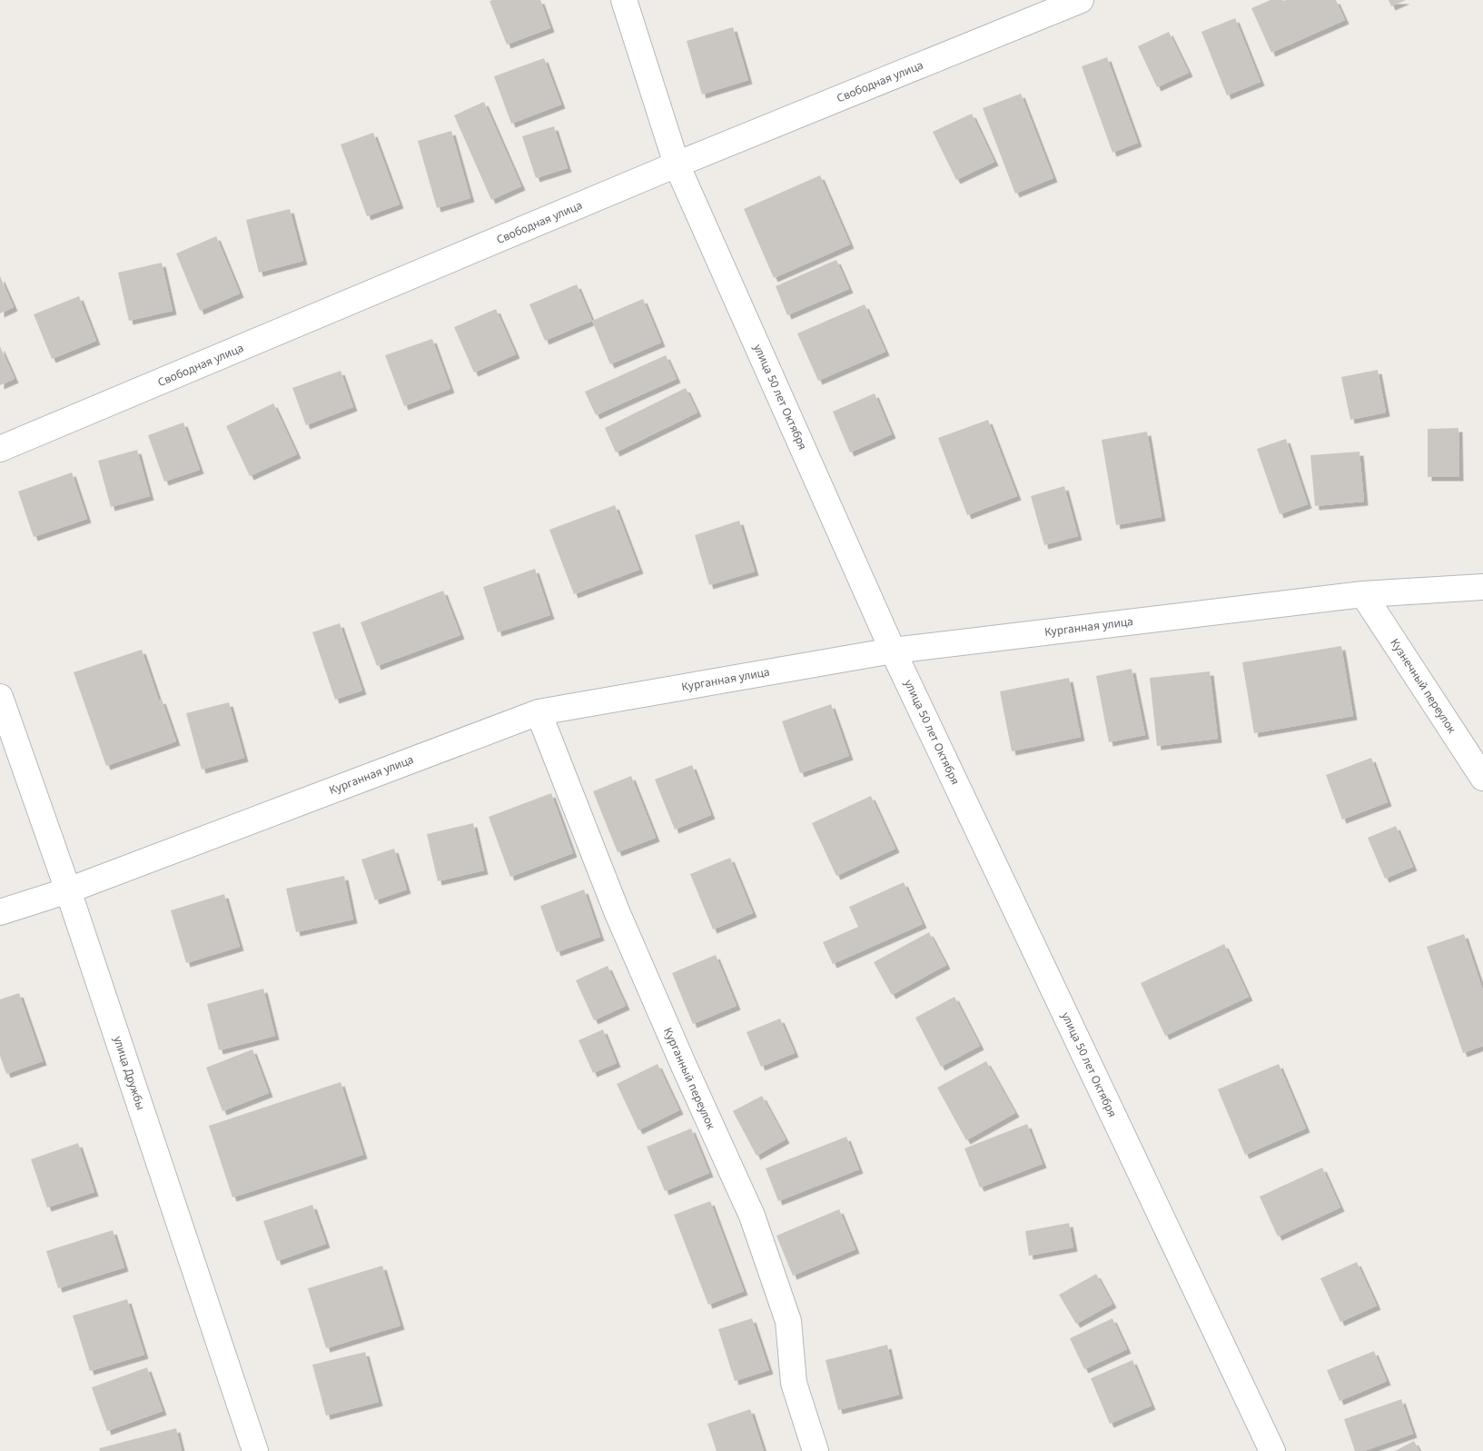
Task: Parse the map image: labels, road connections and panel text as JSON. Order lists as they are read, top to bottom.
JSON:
{
  "streets": {
    "street": [
      "Свободная улица",
      "улица 50 лет Октября",
      "Курганная улица",
      "Кузнечный переулок",
      "улица Дружбы",
      "Курганный переулок"
    ]
  },
  "crossings": [
    ["Свободная улица", "улица 50 лет Октября"],
    ["улица 50 лет Октября", "Курганная улица"],
    ["Курганная улица", "Кузнечный переулок"],
    ["Курганная улица", "улица Дружбы"],
    ["Курганная улица", "Курганный переулок"]
  ]
}
